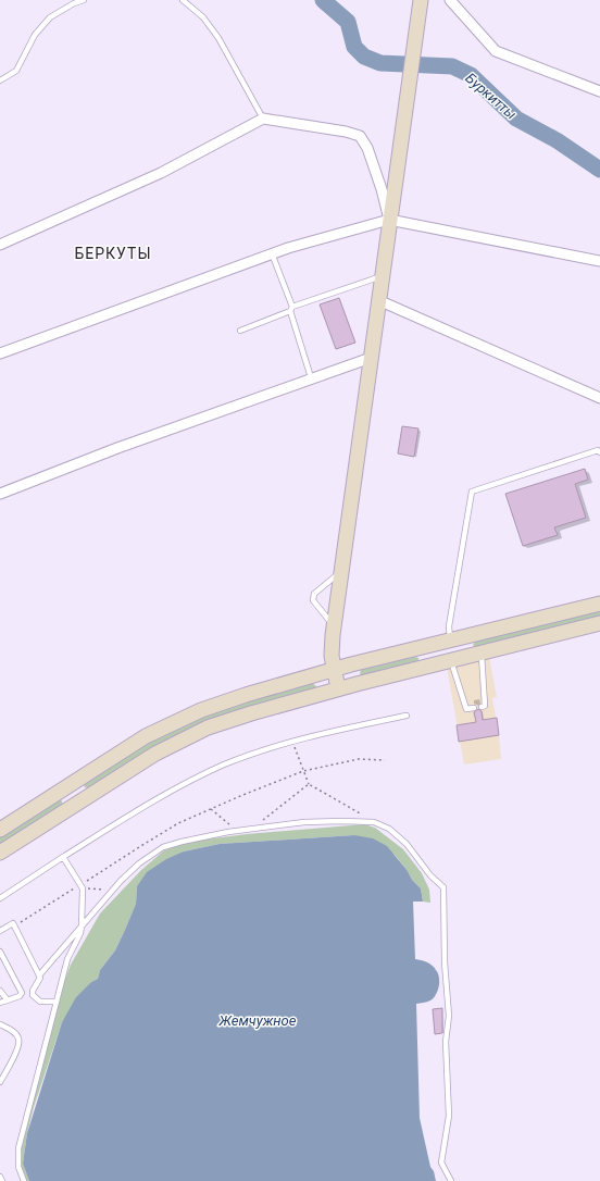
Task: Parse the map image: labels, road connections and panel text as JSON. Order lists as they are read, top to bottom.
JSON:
{
  "districts": ["БЕРКУТЫ"],
  "water": ["Буркитты", "Жемчужное"]
}
